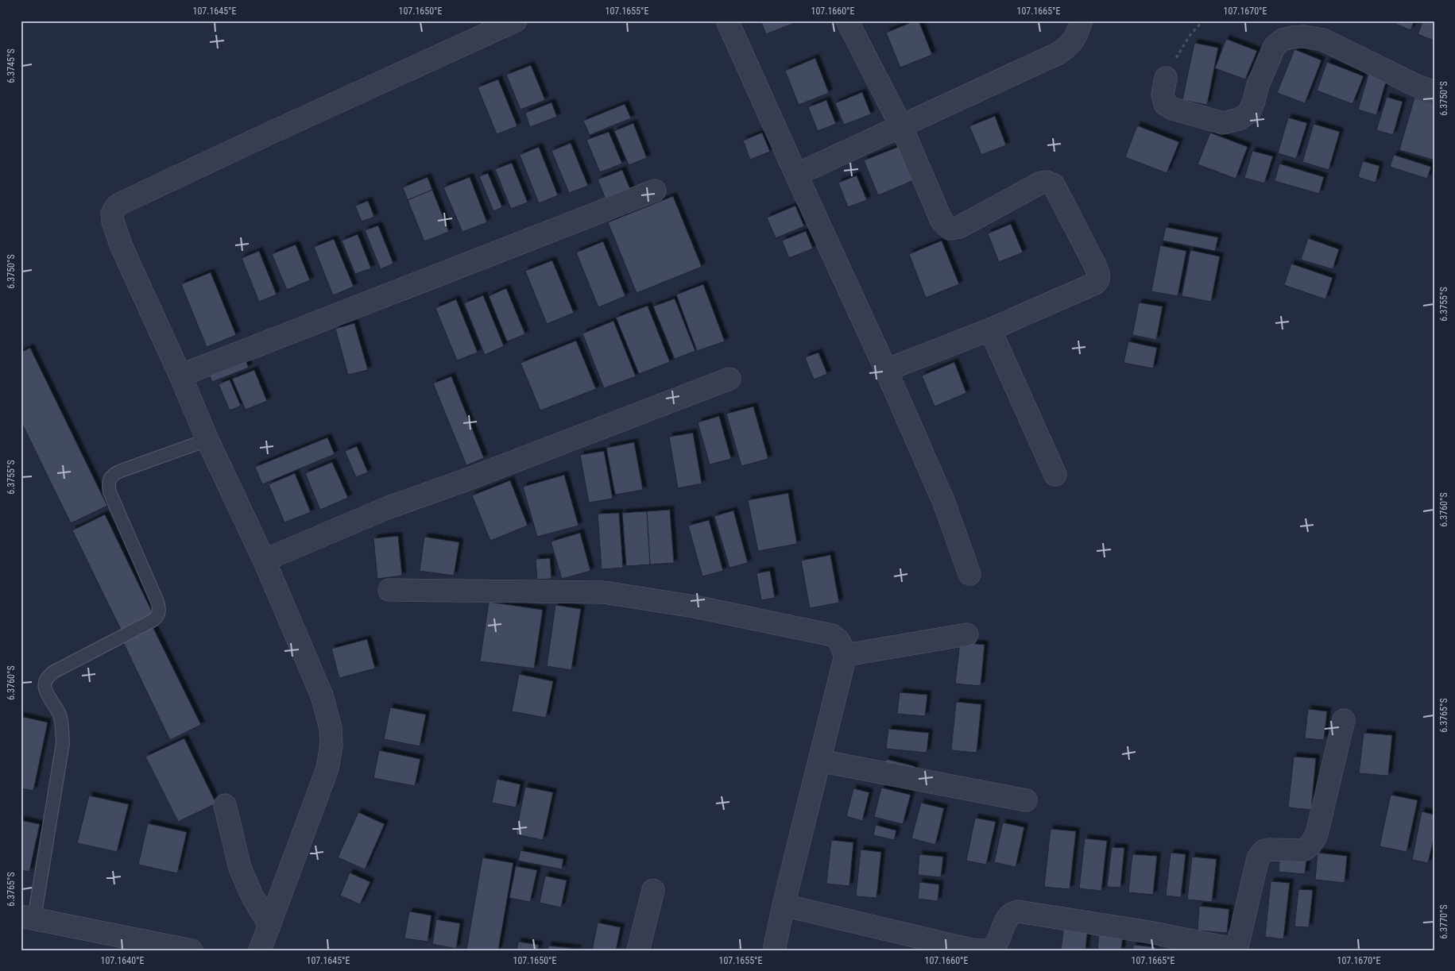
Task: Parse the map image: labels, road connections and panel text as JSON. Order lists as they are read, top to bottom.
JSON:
{
  "coordinates": [
    "107.1645°E",
    "107.1650°E",
    "107.1655°E",
    "107.1660°E",
    "107.1665°E",
    "107.1670°E",
    "6.3745°S",
    "6.3750°S",
    "6.3755°S",
    "6.3760°S",
    "6.3765°S",
    "6.3770°S",
    "107.1640°E"
  ]
}
